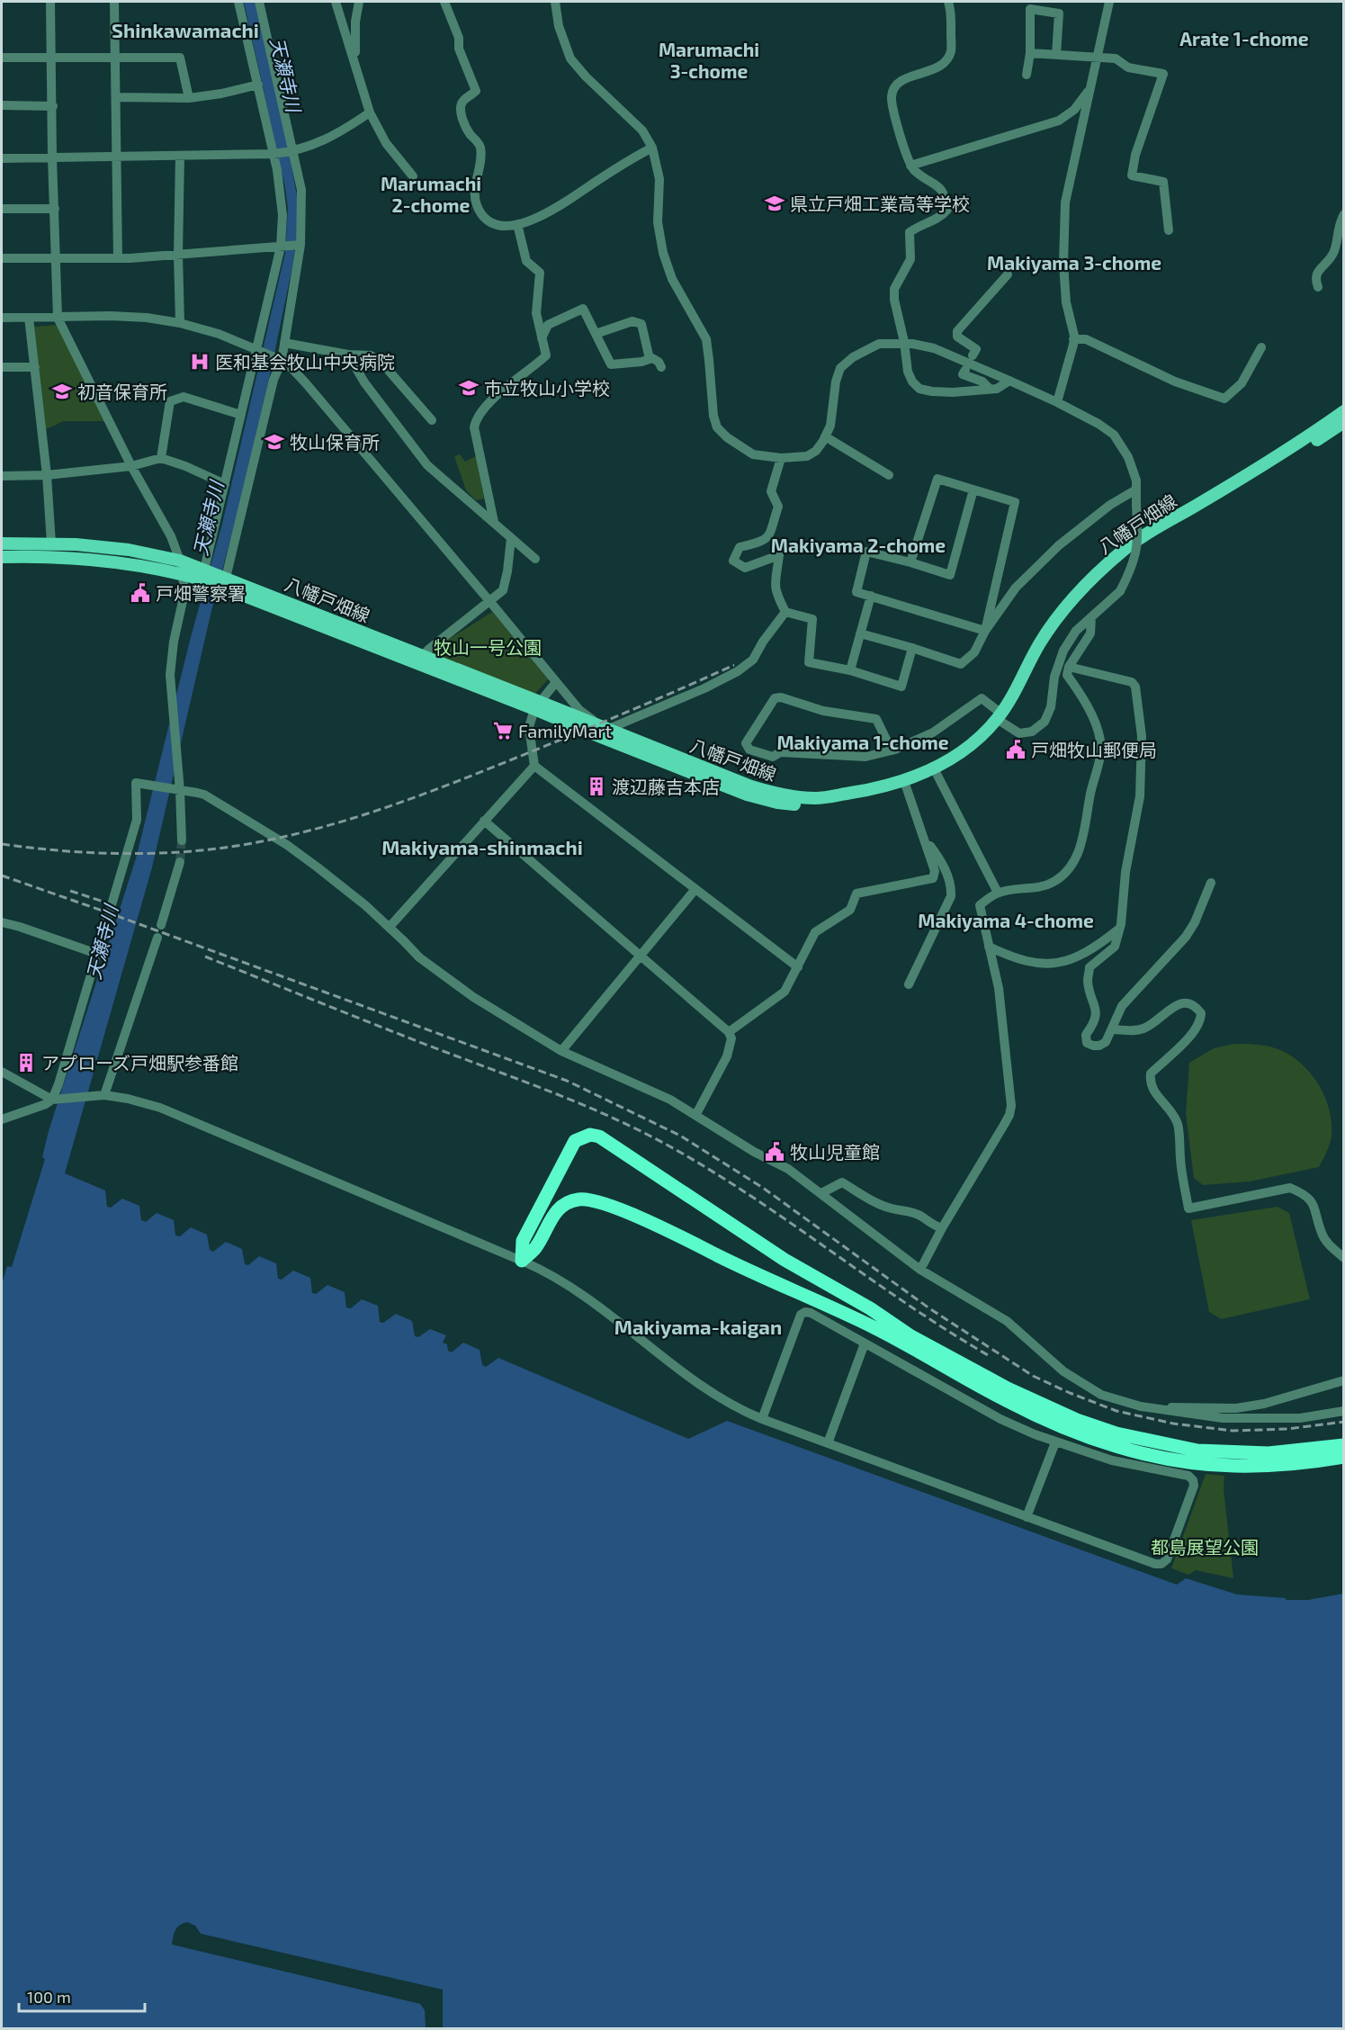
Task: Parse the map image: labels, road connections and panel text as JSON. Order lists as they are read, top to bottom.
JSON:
{
  "streets": {
    "main road": ["八幡戸畑線"]
  },
  "districts": [
    "Shinkawamachi",
    "Arate 1-chome",
    "Marumachi 3-chome",
    "Marumachi 2-chome",
    "Makiyama 3-chome",
    "Makiyama 2-chome",
    "Makiyama 1-chome",
    "Makiyama-shinmachi",
    "Makiyama 4-chome",
    "Makiyama-kaigan"
  ],
  "water": ["天瀬寺川"],
  "parks": ["牧山一号公園", "都島展望公園"],
  "places": {
    "school or university": [
      "県立戸畑工業高等学校",
      "市立牧山小学校",
      "初音保育所",
      "牧山保育所"
    ],
    "hospital": ["医和基会牧山中央病院"],
    "public building": ["戸畑警察署", "戸畑牧山郵便局", "牧山児童館"],
    "supermarket": ["FamilyMart"],
    "building": ["渡辺藤吉本店", "アプローズ戸畑駅参番館"]
  },
  "scale_bar": "100 m"
}
